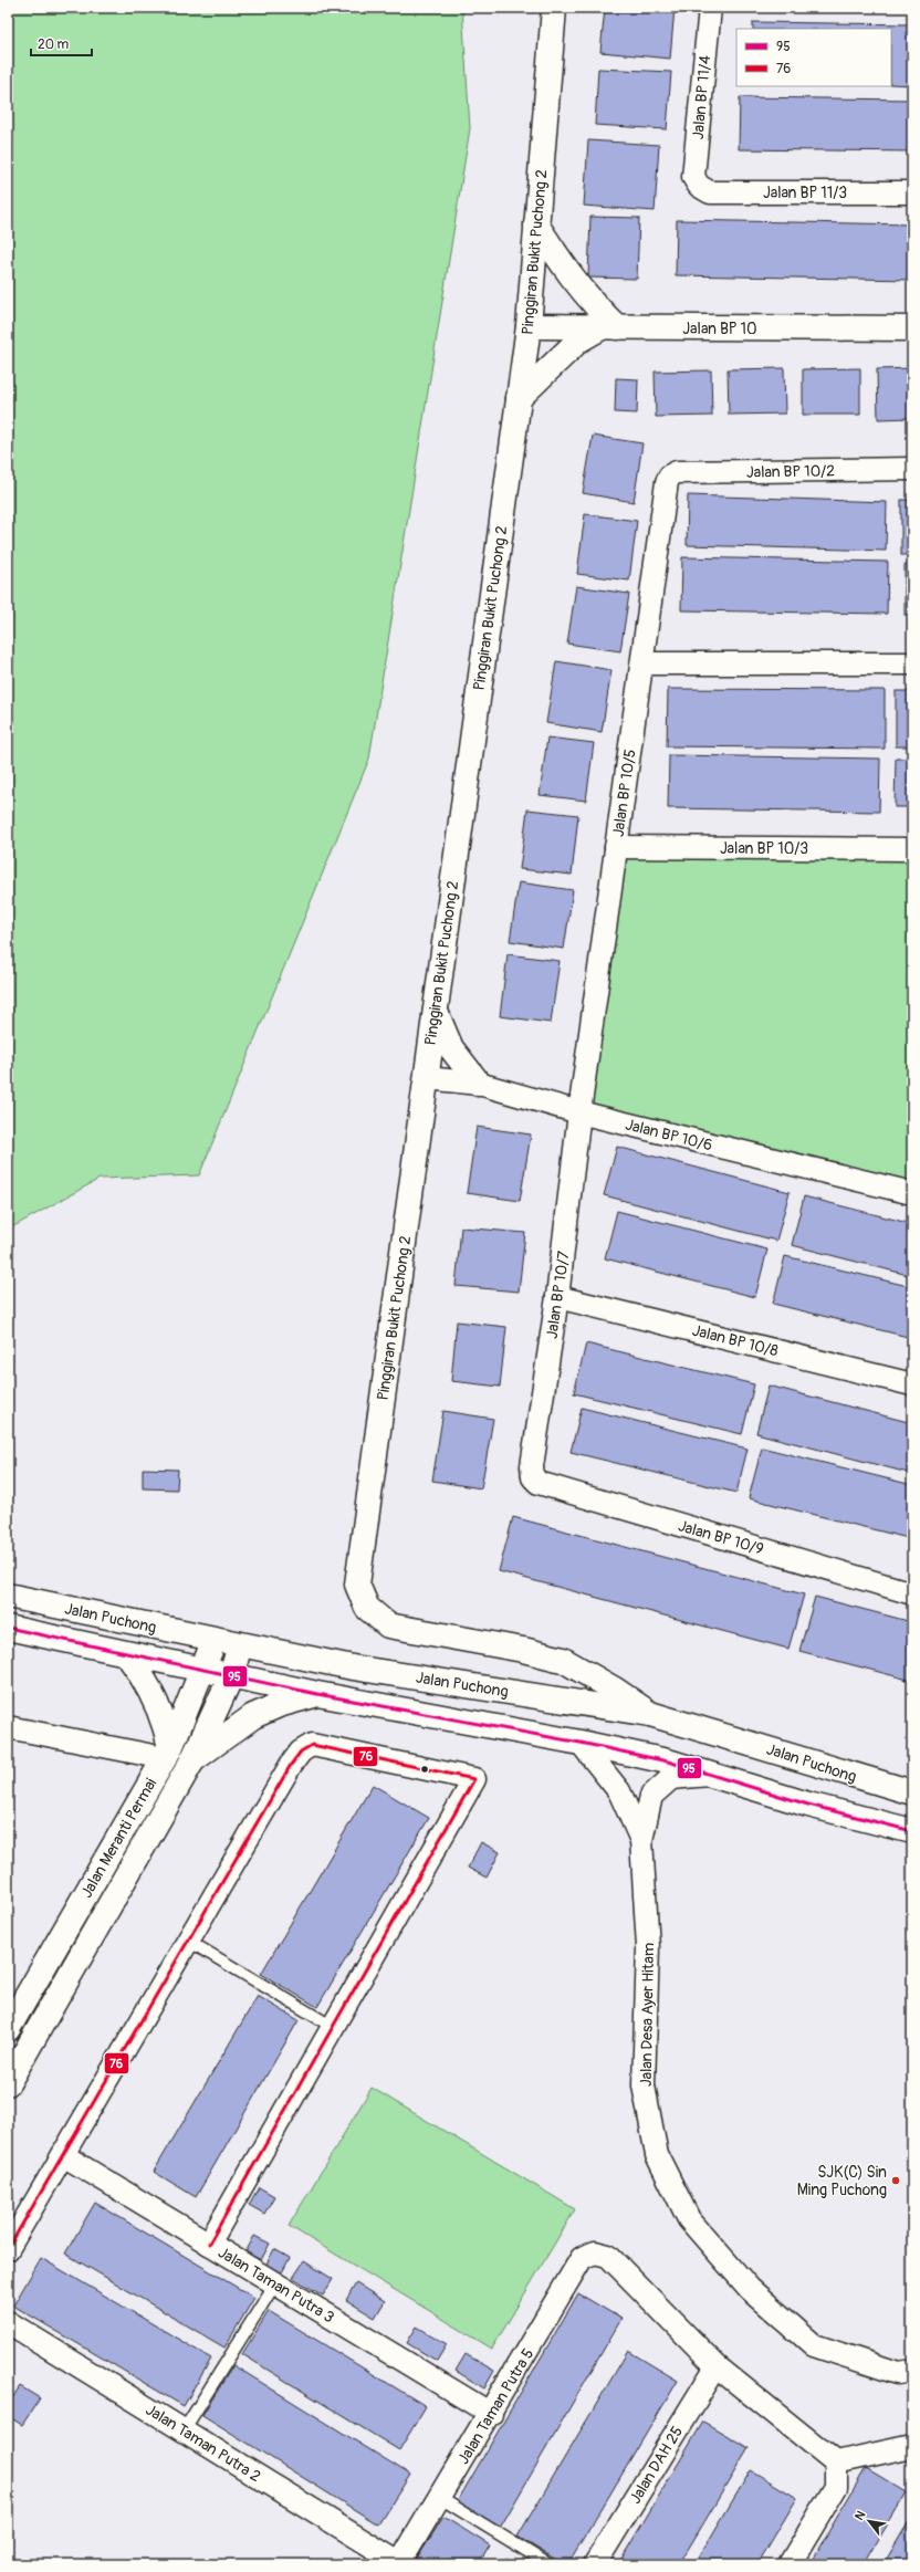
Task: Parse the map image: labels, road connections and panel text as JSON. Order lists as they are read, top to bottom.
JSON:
{
  "streets": {
    "street": [
      "Jalan BP 11/4",
      "Jalan BP 11/3",
      "Pinggiran Bukit Puchong 2",
      "Jalan BP 10",
      "Jalan BP 10/2",
      "Jalan BP 10/5",
      "Jalan BP 10/3",
      "Jalan BP 10/6",
      "Jalan BP 10/7",
      "Jalan BP 10/8",
      "Jalan BP 10/9",
      "Jalan Puchong",
      "Jalan Meranti Permai",
      "Jalan Desa Ayer Hitam",
      "Jalan Taman Putra 3",
      "Jalan Taman Putra 5",
      "Jalan Taman Putra 2",
      "Jalan DAH 25"
    ]
  },
  "crossings": [
    ["Jalan BP 11/4", "Jalan BP 11/3"],
    ["Pinggiran Bukit Puchong 2", "Jalan BP 10"],
    ["Pinggiran Bukit Puchong 2", "Jalan BP 10/6"],
    ["Pinggiran Bukit Puchong 2", "Jalan Puchong"],
    ["Jalan BP 10/2", "Jalan BP 10/5"],
    ["Jalan BP 10/5", "Jalan BP 10/3"],
    ["Jalan BP 10/5", "Jalan BP 10/6"],
    ["Jalan BP 10/5", "Jalan BP 10/7"],
    ["Jalan BP 10/6", "Jalan BP 10/7"],
    ["Jalan BP 10/7", "Jalan BP 10/8"],
    ["Jalan BP 10/7", "Jalan BP 10/9"],
    ["Jalan Puchong", "Jalan Meranti Permai"],
    ["Jalan Puchong", "Jalan Desa Ayer Hitam"],
    ["Jalan Taman Putra 3", "Jalan Taman Putra 5"],
    ["Jalan Taman Putra 5", "Jalan Taman Putra 2"],
    ["Jalan Taman Putra 5", "Jalan DAH 25"]
  ],
  "places": ["SJK(C) Sin Ming Puchong"],
  "lines": ["transit line 95", "transit line 76"],
  "legend": ["95", "76"],
  "scale_bar": "20 m",
  "north": "top left"
}
